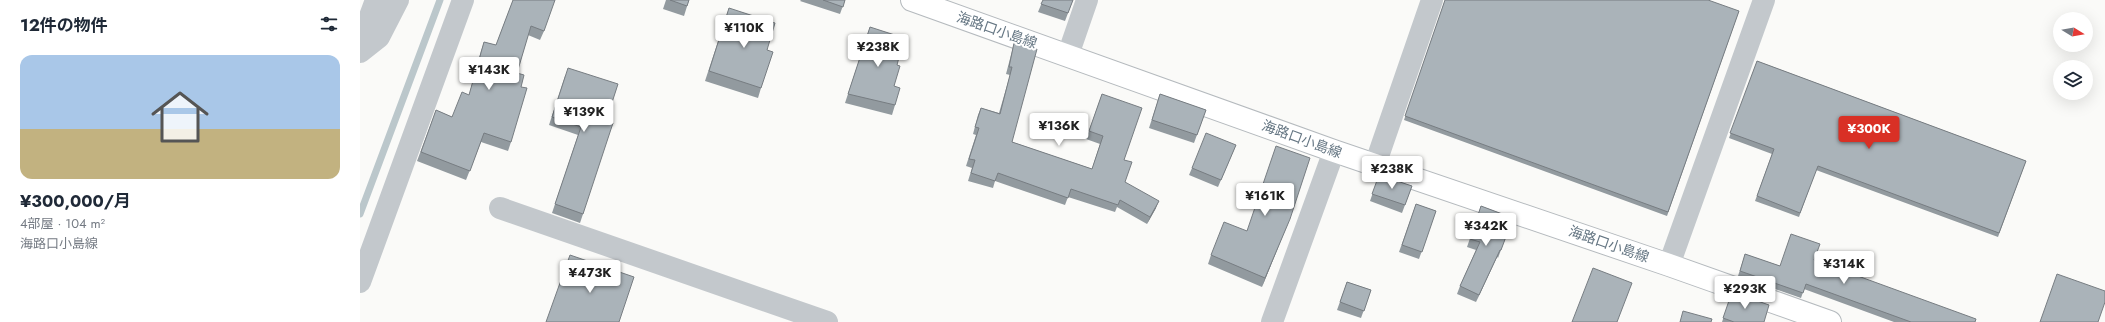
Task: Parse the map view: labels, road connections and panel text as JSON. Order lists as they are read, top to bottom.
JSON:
{
  "streets": {
    "main road": ["海路口小島線"]
  },
  "north": "right",
  "page": {
    "heading": "12件の物件",
    "price": [
      "¥110K",
      "¥238K",
      "¥143K",
      "¥139K",
      "¥136K",
      "¥300K",
      "¥238K",
      "¥161K",
      "¥342K",
      "¥314K",
      "¥473K",
      "¥293K"
    ],
    "list": [
      {
        "name": "¥300,000/月",
        "note": "4部屋 · 104 m² · 海路口小島線"
      }
    ]
  }
}
